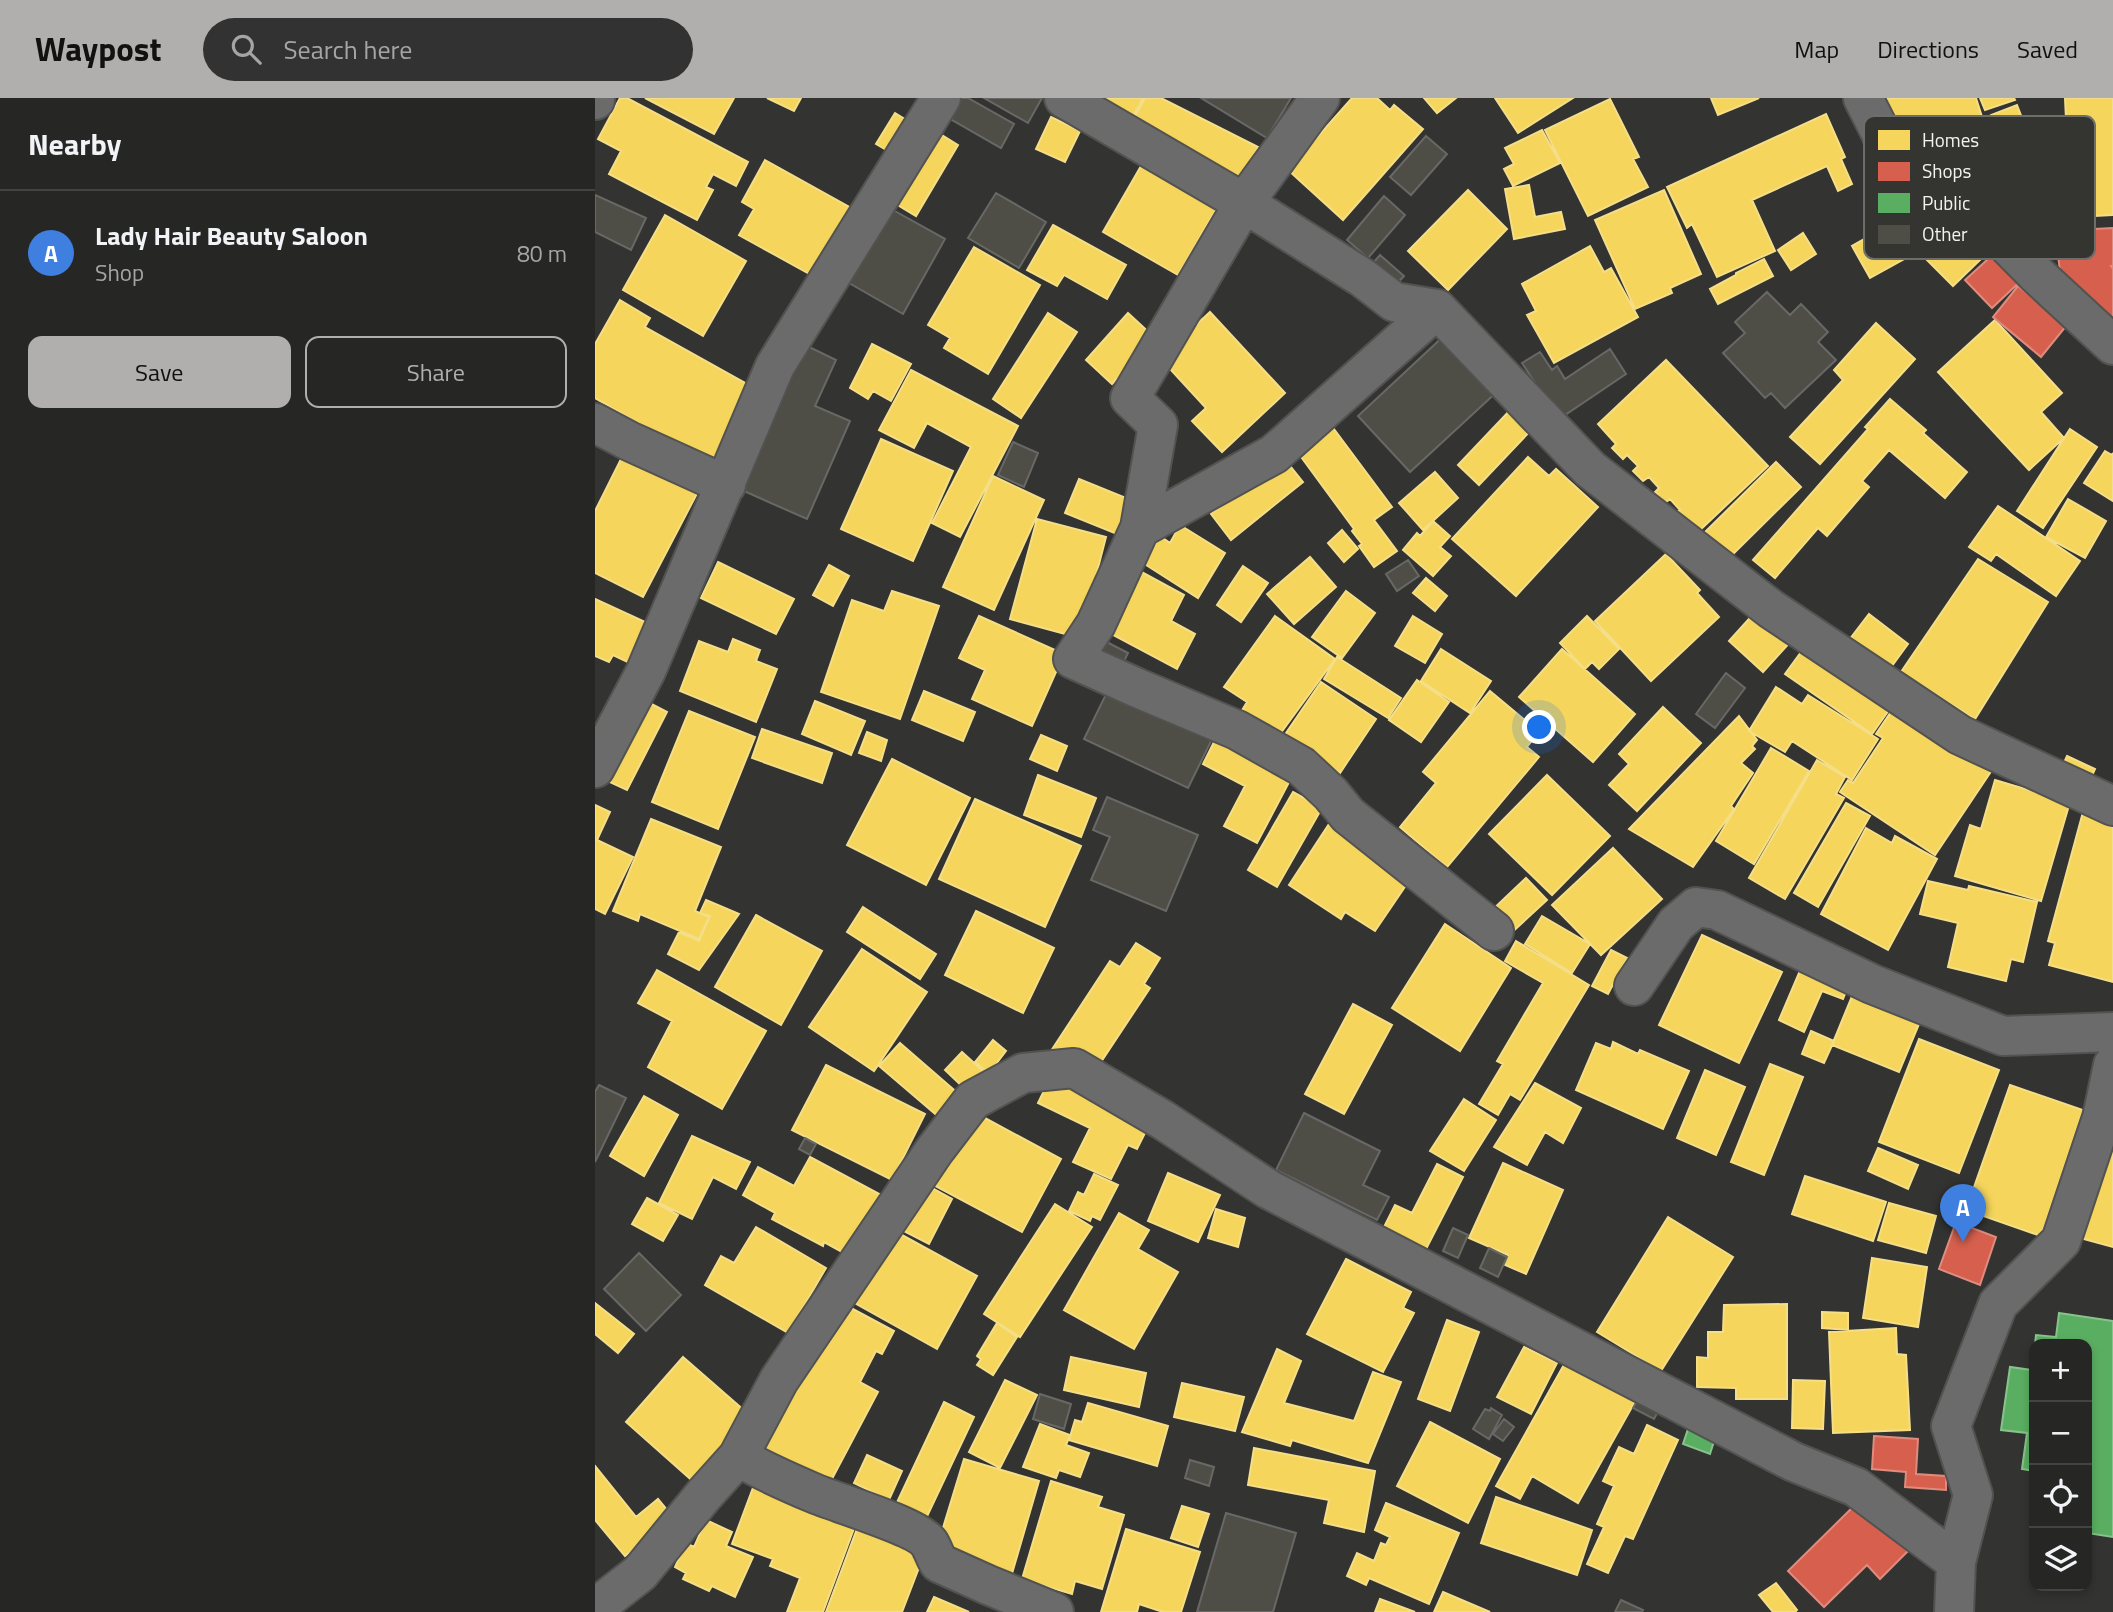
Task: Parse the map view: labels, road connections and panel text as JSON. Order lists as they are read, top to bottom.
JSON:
{
  "legend": [
    "Homes",
    "Shops",
    "Public",
    "Other"
  ],
  "page": {
    "header": "Waypost",
    "search": "Search here",
    "nav": ["Map", "Directions", "Saved"],
    "heading": "Nearby",
    "list": [
      {
        "mark": "A",
        "name": "Lady Hair Beauty Saloon",
        "note": "Shop",
        "value": "80 m"
      }
    ],
    "buttons": ["Save", "Share"],
    "pins": "A",
    "map_buttons": ["+", "−"]
  }
}
